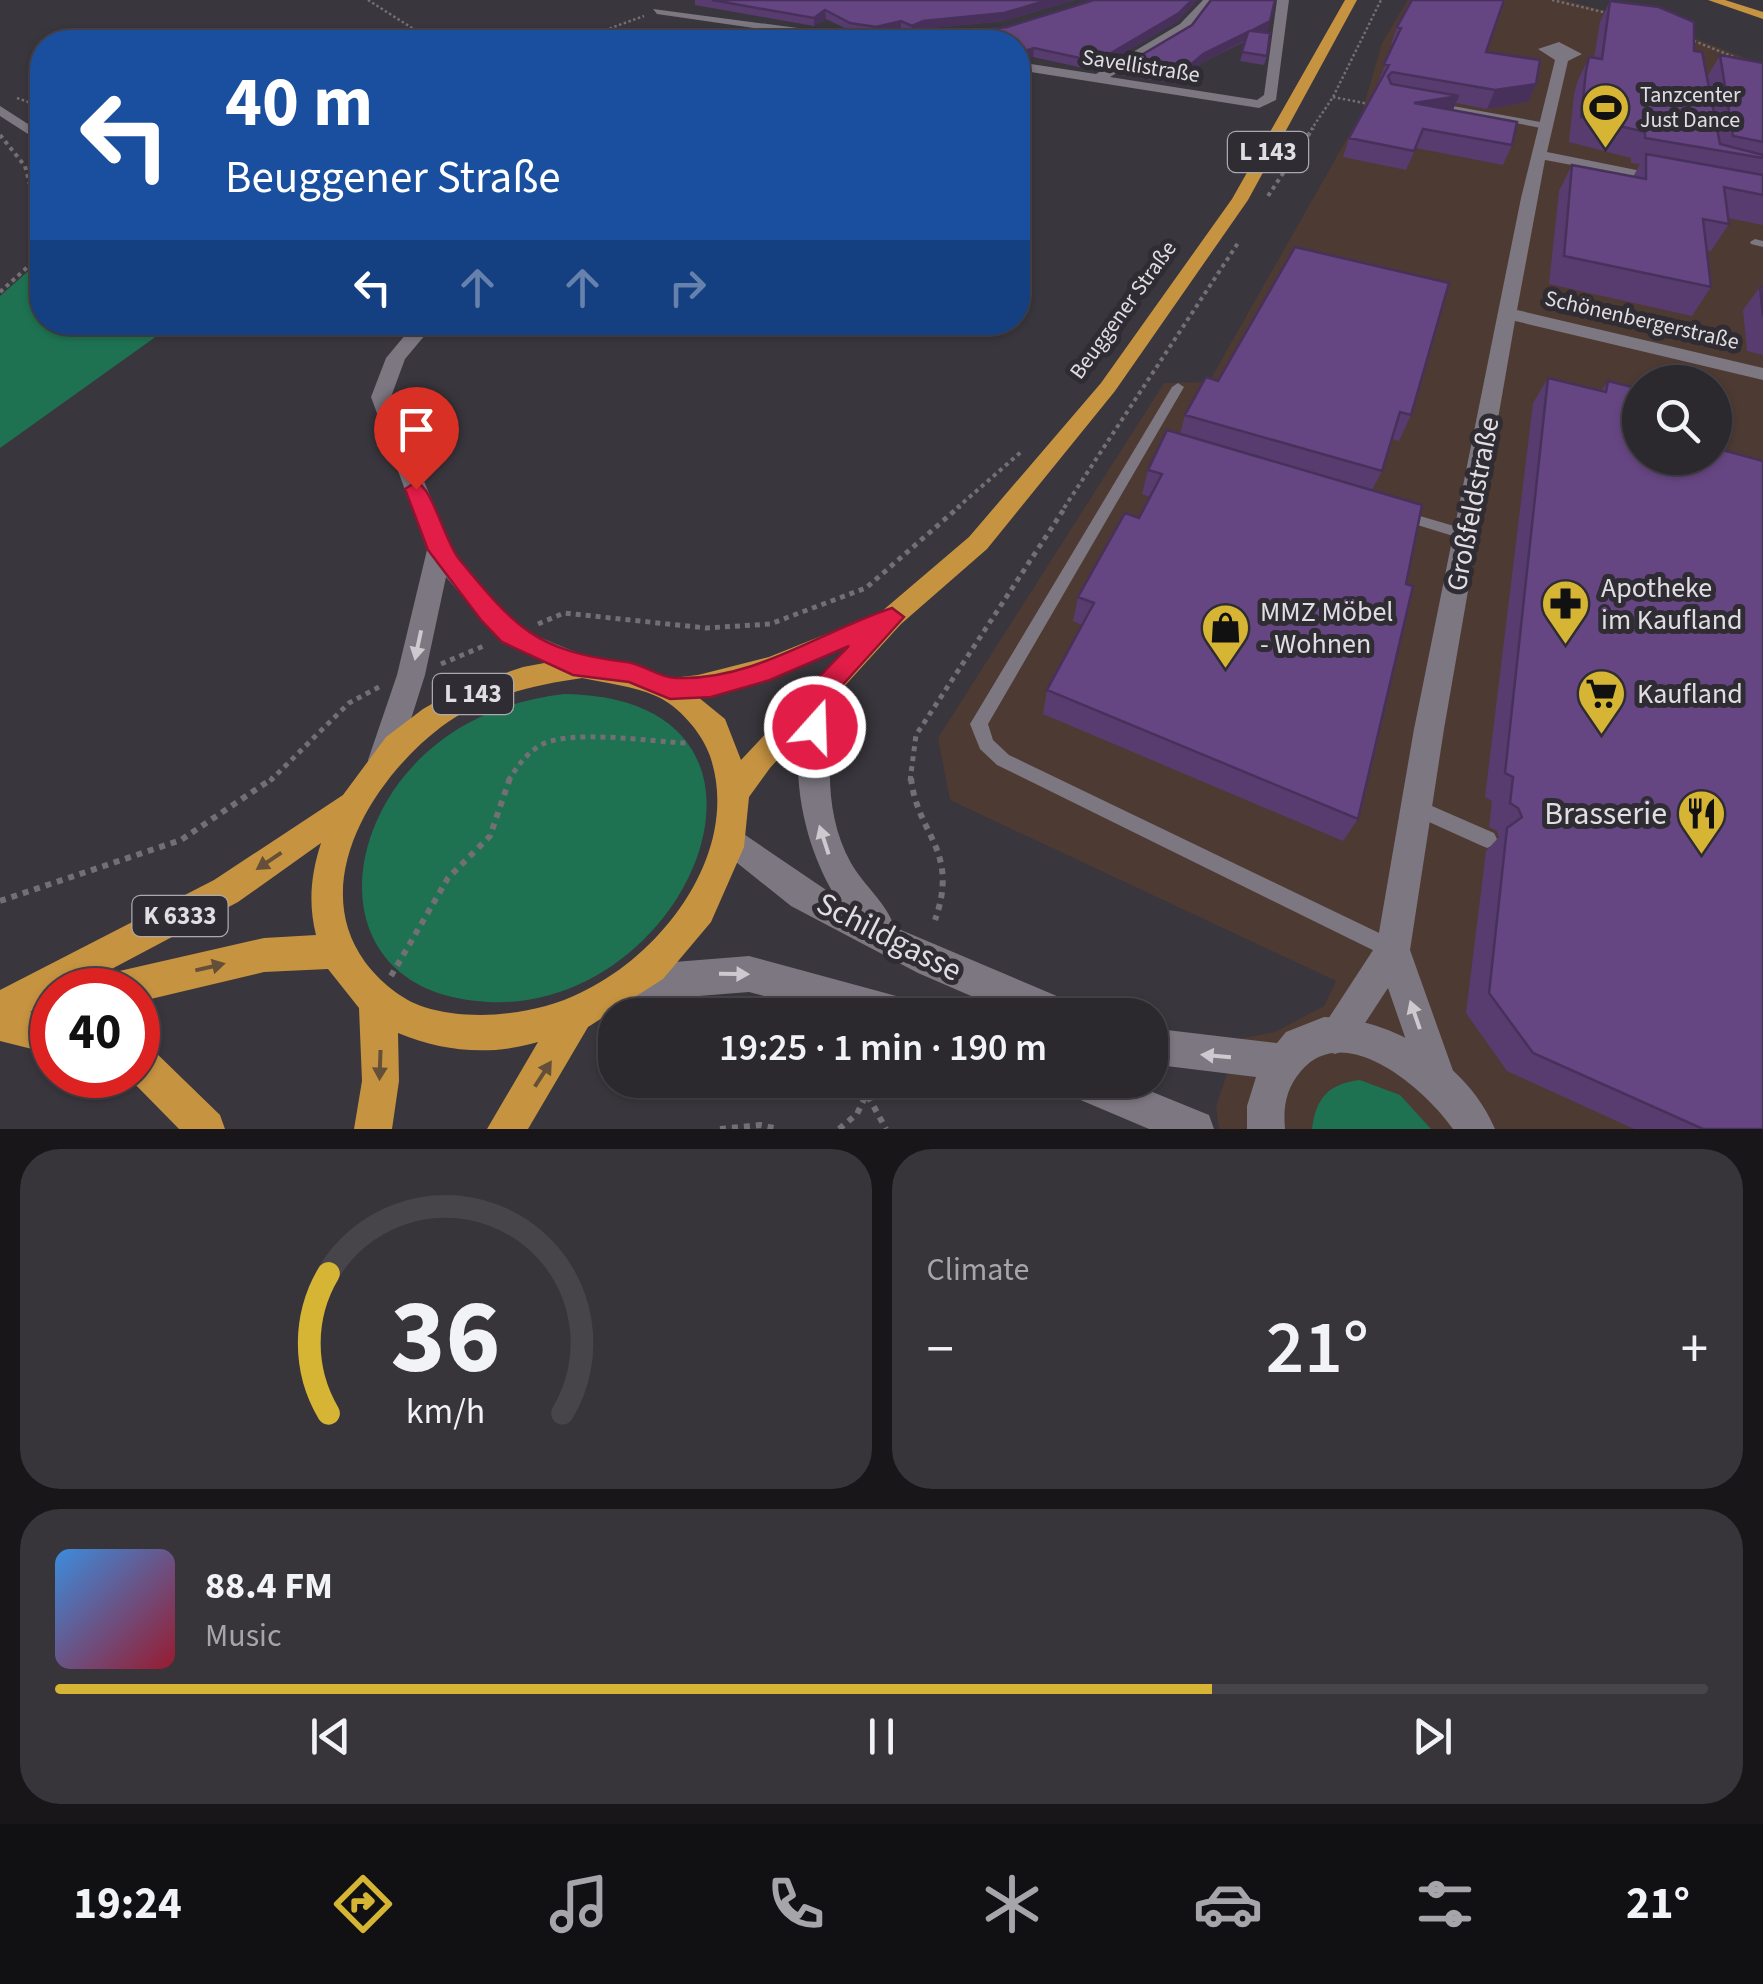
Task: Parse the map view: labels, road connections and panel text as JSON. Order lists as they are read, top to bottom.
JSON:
{
  "streets": {
    "main road": ["L 143", "Beuggener Straße", "K 6333"],
    "street": [
      "Savellistraße",
      "Schönenbergerstraße",
      "Großfeldstraße",
      "Schildgasse"
    ]
  },
  "crossings": [
    ["L 143", "Beuggener Straße"],
    ["L 143", "K 6333"],
    ["L 143", "Schildgasse"],
    ["Schönenbergerstraße", "Großfeldstraße"]
  ],
  "places": {
    "sports": ["Tanzcenter Just Dance"],
    "pharmacy": ["Apotheke im Kaufland"],
    "shop": ["MMZ Möbel - Wohnen"],
    "supermarket": ["Kaufland"],
    "restaurant": ["Brasserie"]
  },
  "page": {
    "turn": ["40 m", "Beuggener Straße"],
    "limit": "40",
    "trip": "19:25 · 1 min · 190 m",
    "tile": "Climate",
    "heat": ["−", "21°", "+"],
    "song": ["88.4 FM", "Music"],
    "tabs": ["19:24", "21°"],
    "gauge": ["36", "km/h"]
  }
}
